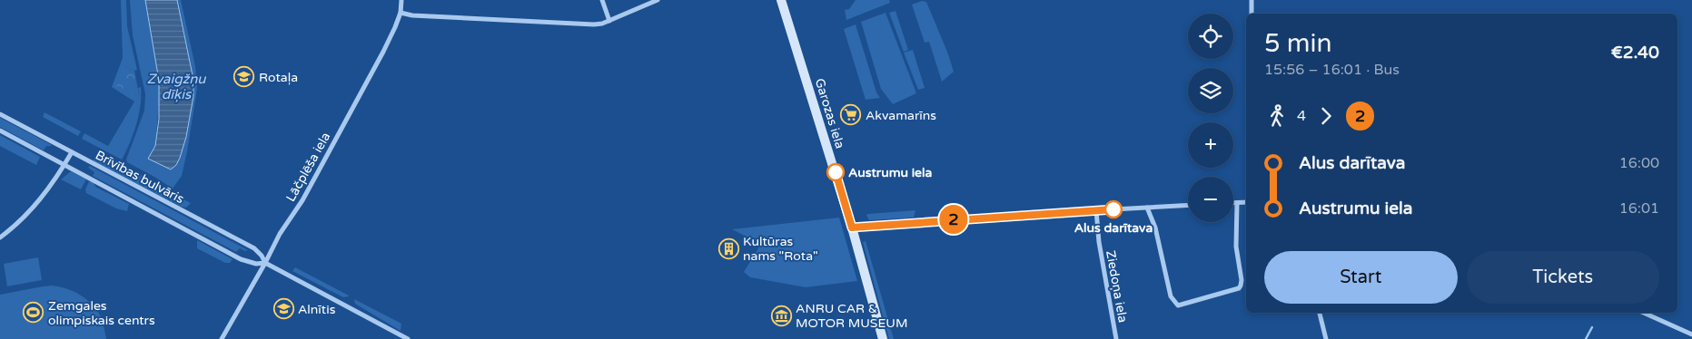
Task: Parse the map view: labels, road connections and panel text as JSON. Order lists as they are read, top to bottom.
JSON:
{
  "streets": {
    "main road": ["Garozas iela"],
    "street": ["Lāčplēša iela", "Brīvības bulvāris", "Ziedoņa iela"]
  },
  "crossings": [
    ["Lāčplēša iela", "Brīvības bulvāris"]
  ],
  "water": ["Zvaigžņu dīķis"],
  "places": {
    "school or university": ["Rotaļa", "Alnītis"],
    "supermarket": ["Akvamarīns"],
    "other": ["Austrumu iela", "Alus darītava"],
    "building": ["Kultūras nams \"Rota\""],
    "sports": ["Zemgales olimpiskais centrs"],
    "museum": ["ANRU CAR & MOTOR MUSEUM"]
  },
  "lines": ["bus line 2"],
  "page": {
    "on_map": "2",
    "map_buttons": ["+", "−"],
    "heading": ["5 min", "15:56 – 16:01 · Bus", "€2.40"],
    "legs": ["4", "2"],
    "list": [
      {
        "name": "Alus darītava",
        "value": "16:00"
      },
      {
        "name": "Austrumu iela",
        "value": "16:01"
      }
    ],
    "buttons": ["Start", "Tickets"]
  }
}
